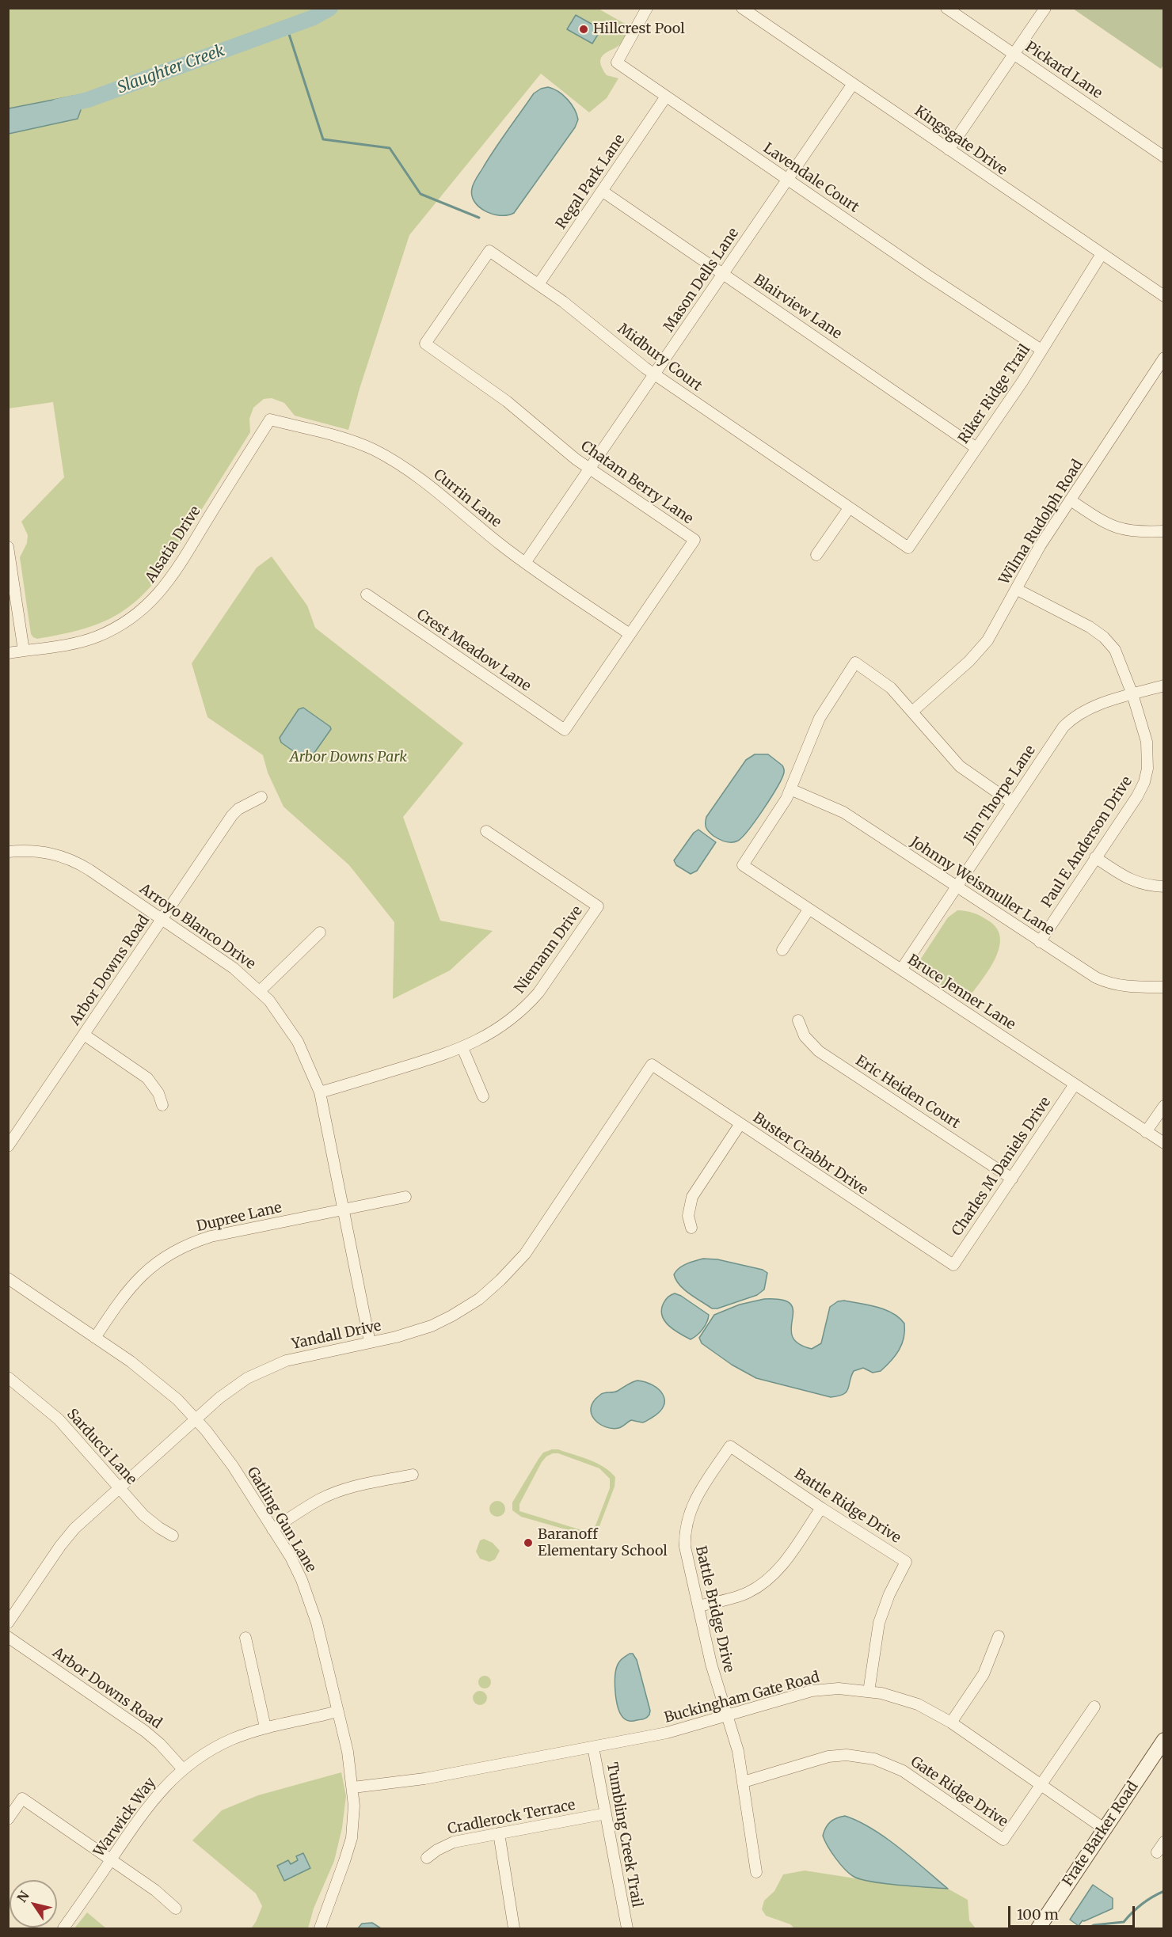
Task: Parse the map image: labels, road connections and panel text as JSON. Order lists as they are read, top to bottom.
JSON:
{
  "streets": {
    "street": [
      "Pickard Lane",
      "Kingsgate Drive",
      "Lavendale Court",
      "Regal Park Lane",
      "Mason Dells Lane",
      "Blairview Lane",
      "Midbury Court",
      "Riker Ridge Trail",
      "Chatam Berry Lane",
      "Currin Lane",
      "Wilma Rudolph Road",
      "Alsatia Drive",
      "Crest Meadow Lane",
      "Jim Thorpe Lane",
      "Paul E Anderson Drive",
      "Johnny Weismuller Lane",
      "Arroyo Blanco Drive",
      "Niemann Drive",
      "Arbor Downs Road",
      "Bruce Jenner Lane",
      "Eric Heiden Court",
      "Buster Crabbr Drive",
      "Charles M Daniels Drive",
      "Dupree Lane",
      "Yandall Drive",
      "Sarducci Lane",
      "Battle Ridge Drive",
      "Gatling Gun Lane",
      "Battle Bridge Drive",
      "Buckingham Gate Road",
      "Gate Ridge Drive",
      "Warwick Way",
      "Cradlerock Terrace",
      "Frate Barker Road",
      "Tumbling Creek Trail"
    ]
  },
  "crossings": [
    ["Kingsgate Drive", "Mason Dells Lane"],
    ["Kingsgate Drive", "Riker Ridge Trail"],
    ["Lavendale Court", "Regal Park Lane"],
    ["Lavendale Court", "Mason Dells Lane"],
    ["Lavendale Court", "Riker Ridge Trail"],
    ["Regal Park Lane", "Blairview Lane"],
    ["Regal Park Lane", "Midbury Court"],
    ["Mason Dells Lane", "Blairview Lane"],
    ["Mason Dells Lane", "Midbury Court"],
    ["Mason Dells Lane", "Chatam Berry Lane"],
    ["Mason Dells Lane", "Currin Lane"],
    ["Blairview Lane", "Riker Ridge Trail"],
    ["Midbury Court", "Riker Ridge Trail"],
    ["Midbury Court", "Chatam Berry Lane"],
    ["Chatam Berry Lane", "Currin Lane"],
    ["Chatam Berry Lane", "Crest Meadow Lane"],
    ["Currin Lane", "Alsatia Drive"],
    ["Wilma Rudolph Road", "Paul E Anderson Drive"],
    ["Jim Thorpe Lane", "Paul E Anderson Drive"],
    ["Jim Thorpe Lane", "Johnny Weismuller Lane"],
    ["Jim Thorpe Lane", "Bruce Jenner Lane"],
    ["Paul E Anderson Drive", "Johnny Weismuller Lane"],
    ["Johnny Weismuller Lane", "Bruce Jenner Lane"],
    ["Arroyo Blanco Drive", "Niemann Drive"],
    ["Arroyo Blanco Drive", "Arbor Downs Road"],
    ["Arroyo Blanco Drive", "Dupree Lane"],
    ["Arroyo Blanco Drive", "Yandall Drive"],
    ["Arbor Downs Road", "Warwick Way"],
    ["Bruce Jenner Lane", "Charles M Daniels Drive"],
    ["Eric Heiden Court", "Charles M Daniels Drive"],
    ["Buster Crabbr Drive", "Charles M Daniels Drive"],
    ["Buster Crabbr Drive", "Yandall Drive"],
    ["Dupree Lane", "Gatling Gun Lane"],
    ["Yandall Drive", "Sarducci Lane"],
    ["Yandall Drive", "Gatling Gun Lane"],
    ["Battle Ridge Drive", "Battle Bridge Drive"],
    ["Battle Ridge Drive", "Buckingham Gate Road"],
    ["Gatling Gun Lane", "Buckingham Gate Road"],
    ["Gatling Gun Lane", "Warwick Way"],
    ["Battle Bridge Drive", "Buckingham Gate Road"],
    ["Battle Bridge Drive", "Gate Ridge Drive"],
    ["Buckingham Gate Road", "Gate Ridge Drive"],
    ["Buckingham Gate Road", "Frate Barker Road"],
    ["Buckingham Gate Road", "Tumbling Creek Trail"],
    ["Cradlerock Terrace", "Tumbling Creek Trail"]
  ],
  "water": ["Slaughter Creek"],
  "parks": ["Arbor Downs Park"],
  "places": ["Hillcrest Pool", "Baranoff Elementary School"],
  "scale_bar": "100 m",
  "north": "top left"
}
